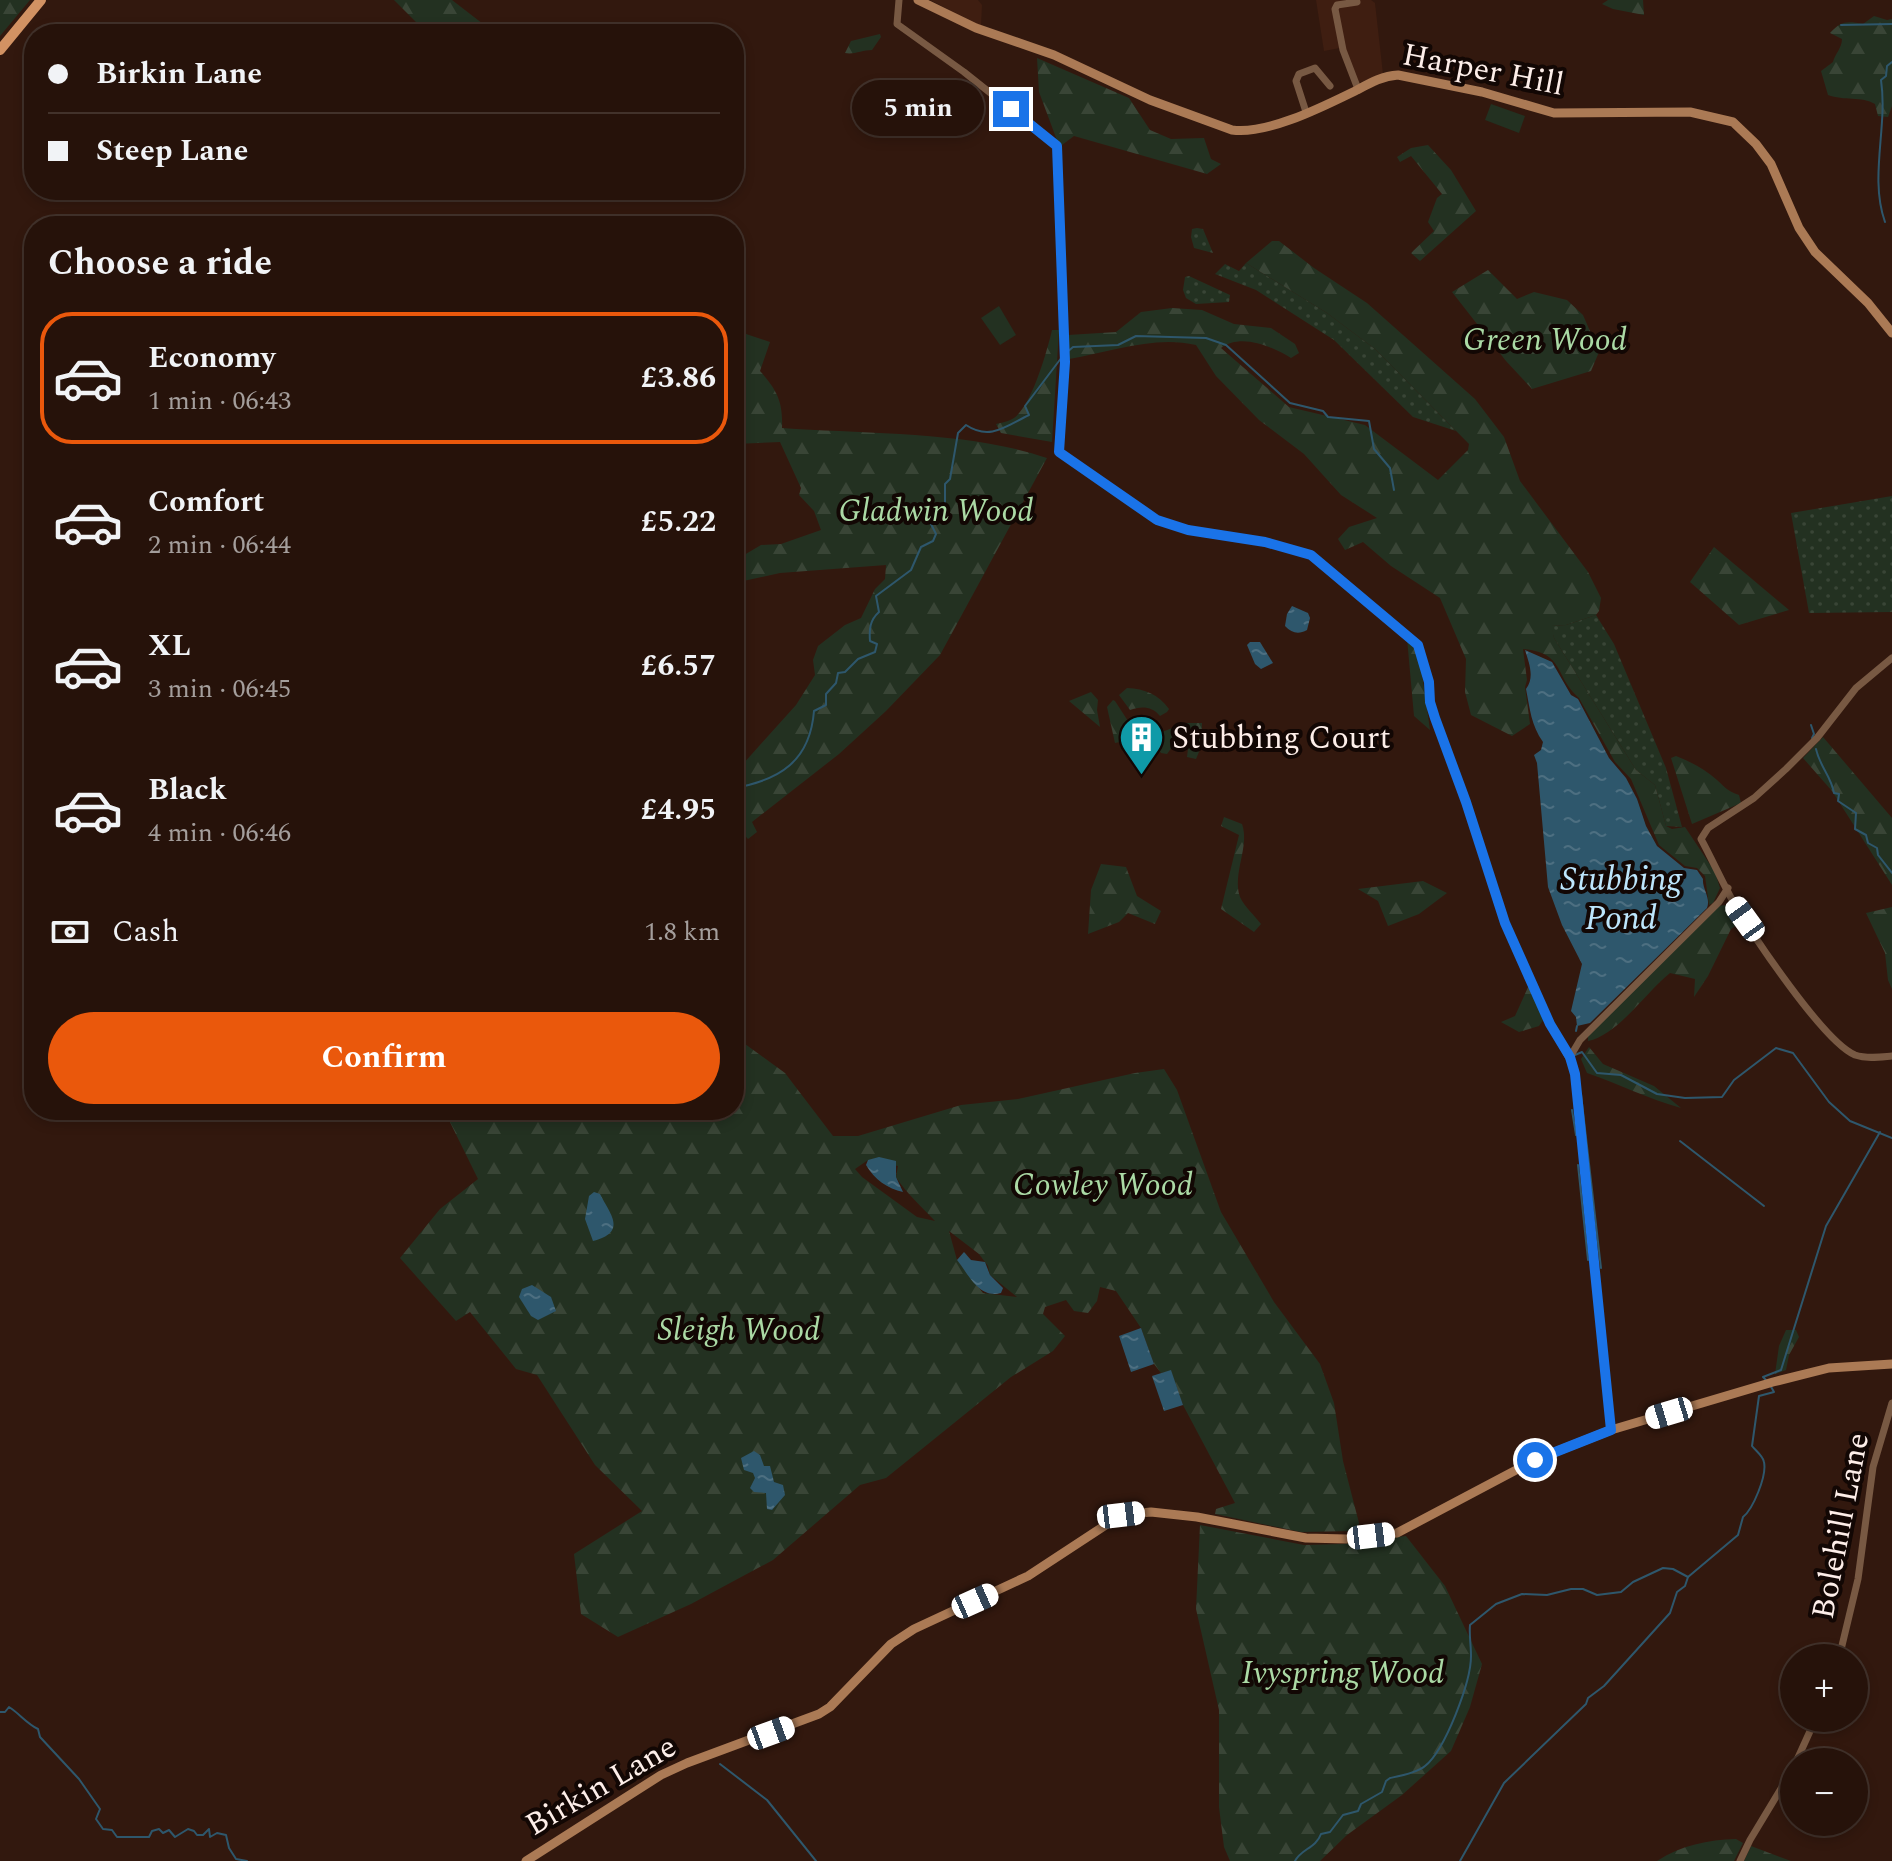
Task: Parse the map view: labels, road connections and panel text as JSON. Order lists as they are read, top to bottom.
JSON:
{
  "streets": {
    "street": ["Harper Hill", "Bolehill Lane", "Birkin Lane"]
  },
  "water": ["Stubbing Pond"],
  "parks": [
    "Green Wood",
    "Gladwin Wood",
    "Cowley Wood",
    "Sleigh Wood",
    "Ivyspring Wood"
  ],
  "places": {
    "building": ["Stubbing Court"]
  },
  "page": {
    "banner": ["Birkin Lane", "Steep Lane"],
    "bubble": "5 min",
    "heading": "Choose a ride",
    "list": [
      {
        "name": "Economy",
        "note": "1 min · 06:43",
        "value": "£3.86"
      },
      {
        "name": "Comfort",
        "note": "2 min · 06:44",
        "value": "£5.22"
      },
      {
        "name": "XL",
        "note": "3 min · 06:45",
        "value": "£6.57"
      },
      {
        "name": "Black",
        "note": "4 min · 06:46",
        "value": "£4.95"
      }
    ],
    "pay": ["Cash", "1.8 km"],
    "buttons": "Confirm",
    "map_buttons": ["+", "−"]
  }
}
